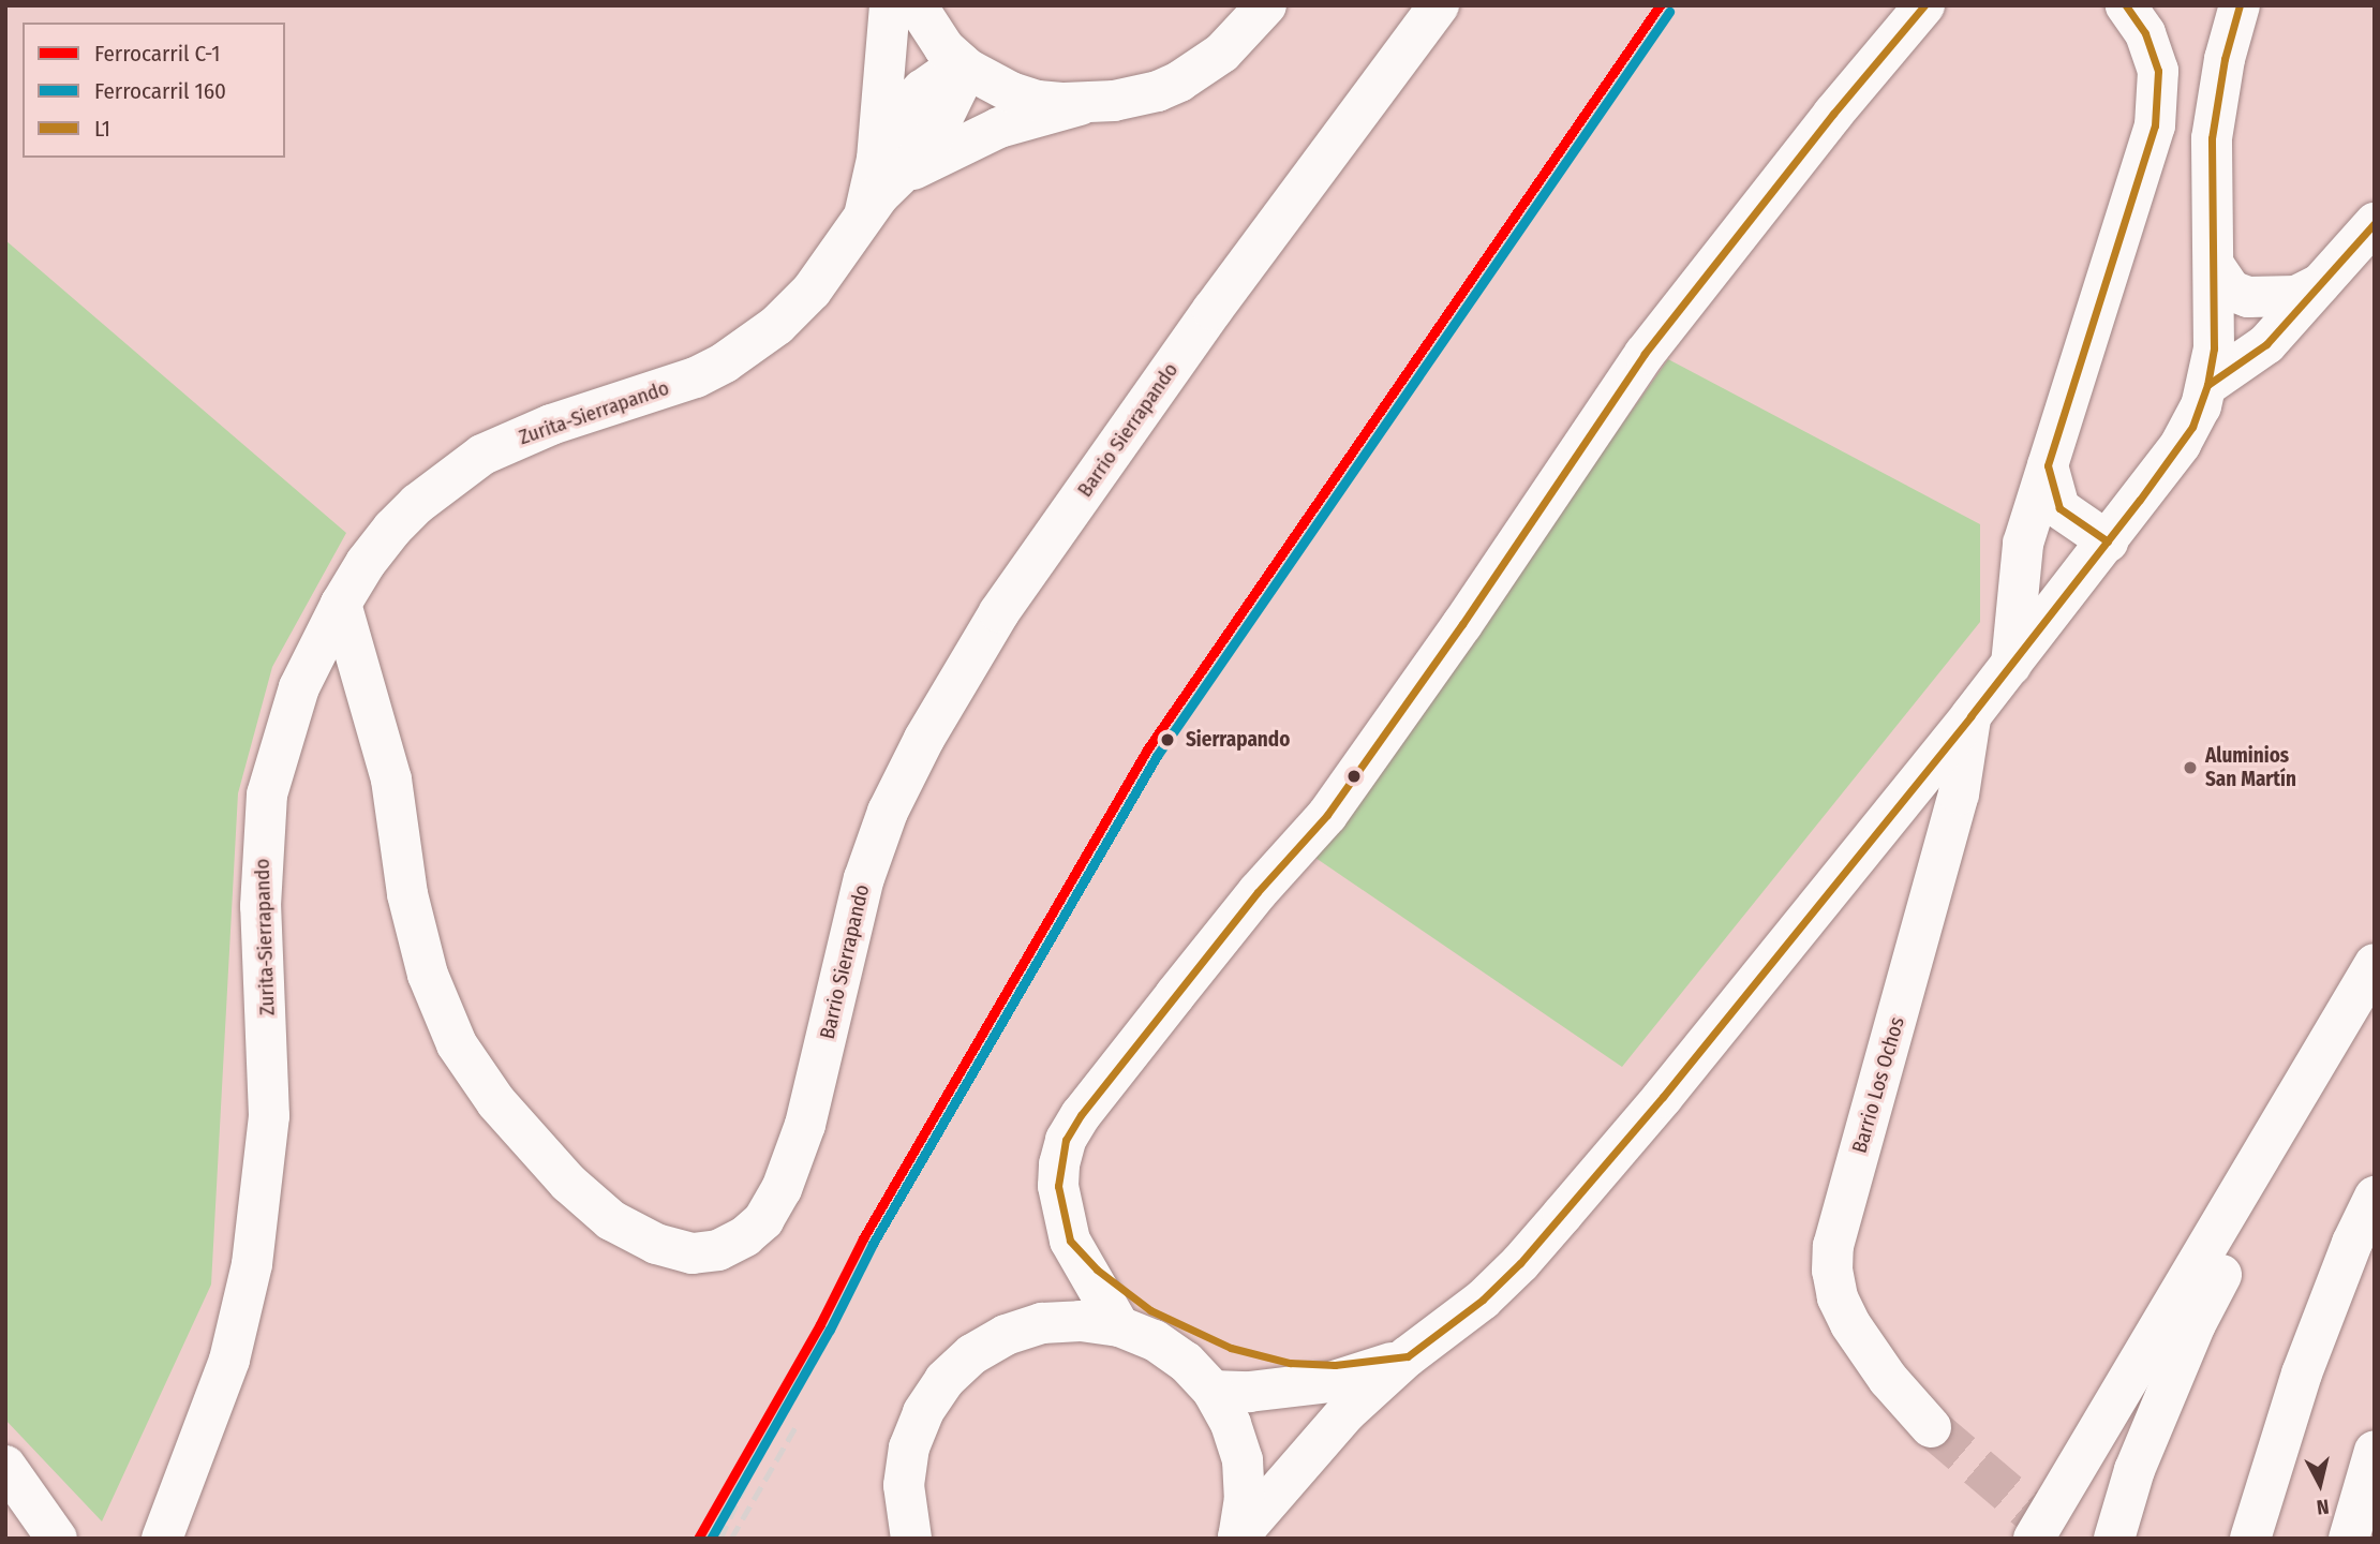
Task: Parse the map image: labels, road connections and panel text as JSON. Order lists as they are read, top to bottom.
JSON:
{
  "streets": {
    "main road": ["Zurita-Sierrapando", "Barrio Sierrapando", "Barrio Los Ochos"]
  },
  "crossings": [
    ["Zurita-Sierrapando", "Barrio Sierrapando"]
  ],
  "places": ["Sierrapando", "Aluminios San Martín"],
  "lines": ["rail line C-1", "transit line L1", "rail line 160"],
  "legend": ["Ferrocarril C-1", "Ferrocarril 160", "L1"],
  "north": "bottom"
}
